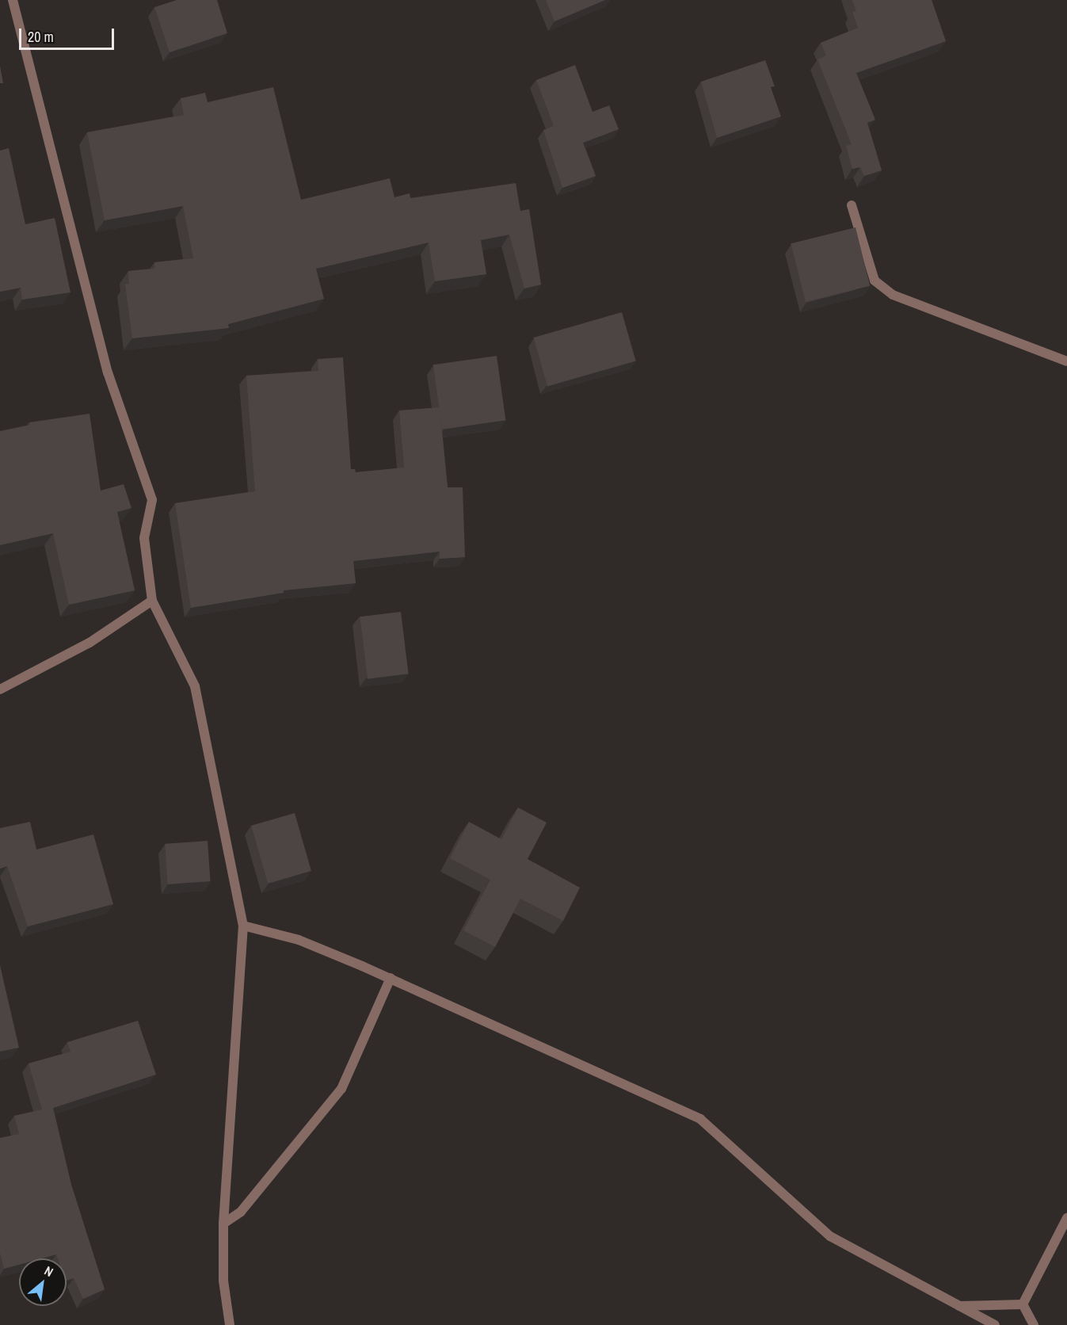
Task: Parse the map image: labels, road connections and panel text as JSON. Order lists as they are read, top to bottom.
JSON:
{
  "scale_bar": "20 m",
  "north": "top right"
}
